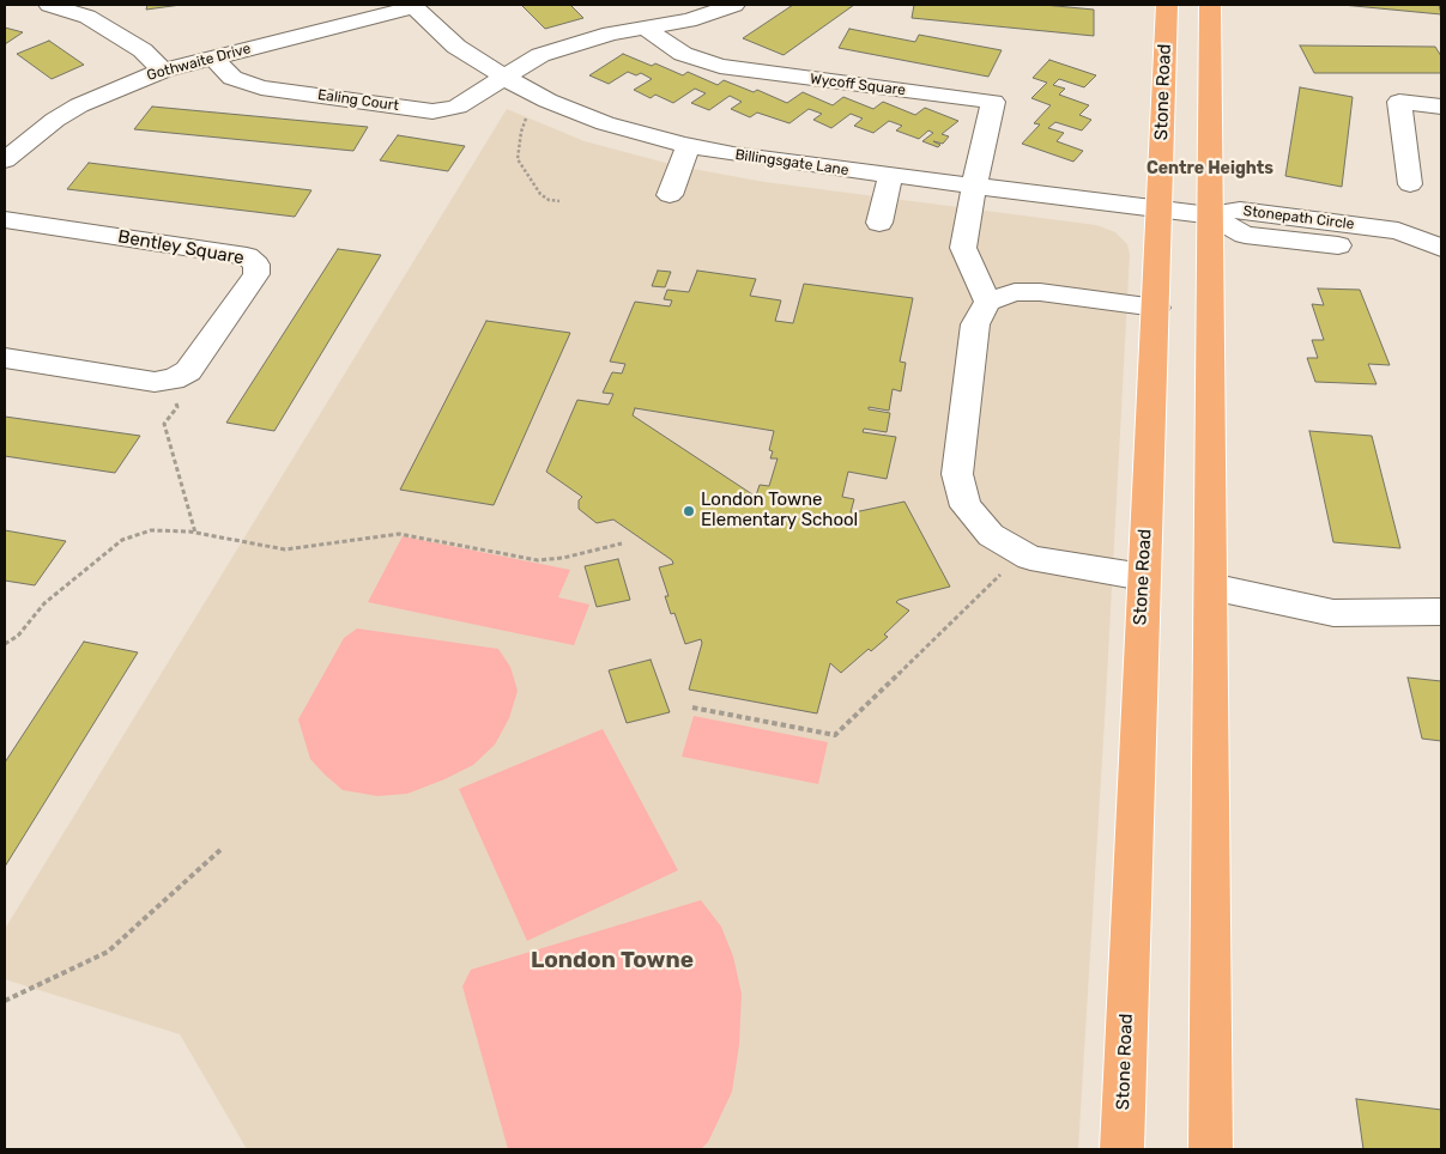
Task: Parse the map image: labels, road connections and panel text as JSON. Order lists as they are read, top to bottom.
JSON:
{
  "streets": {
    "main road": ["Stone Road"],
    "street": [
      "Gothwaite Drive",
      "Wycoff Square",
      "Ealing Court",
      "Billingsgate Lane",
      "Stonepath Circle",
      "Bentley Square"
    ]
  },
  "crossings": [
    ["Gothwaite Drive", "Ealing Court"],
    ["Gothwaite Drive", "Billingsgate Lane"],
    ["Wycoff Square", "Ealing Court"],
    ["Wycoff Square", "Billingsgate Lane"],
    ["Stone Road", "Billingsgate Lane"],
    ["Ealing Court", "Billingsgate Lane"],
    ["Billingsgate Lane", "Stonepath Circle"]
  ],
  "districts": ["Centre Heights", "London Towne"],
  "places": ["London Towne Elementary School"]
}
